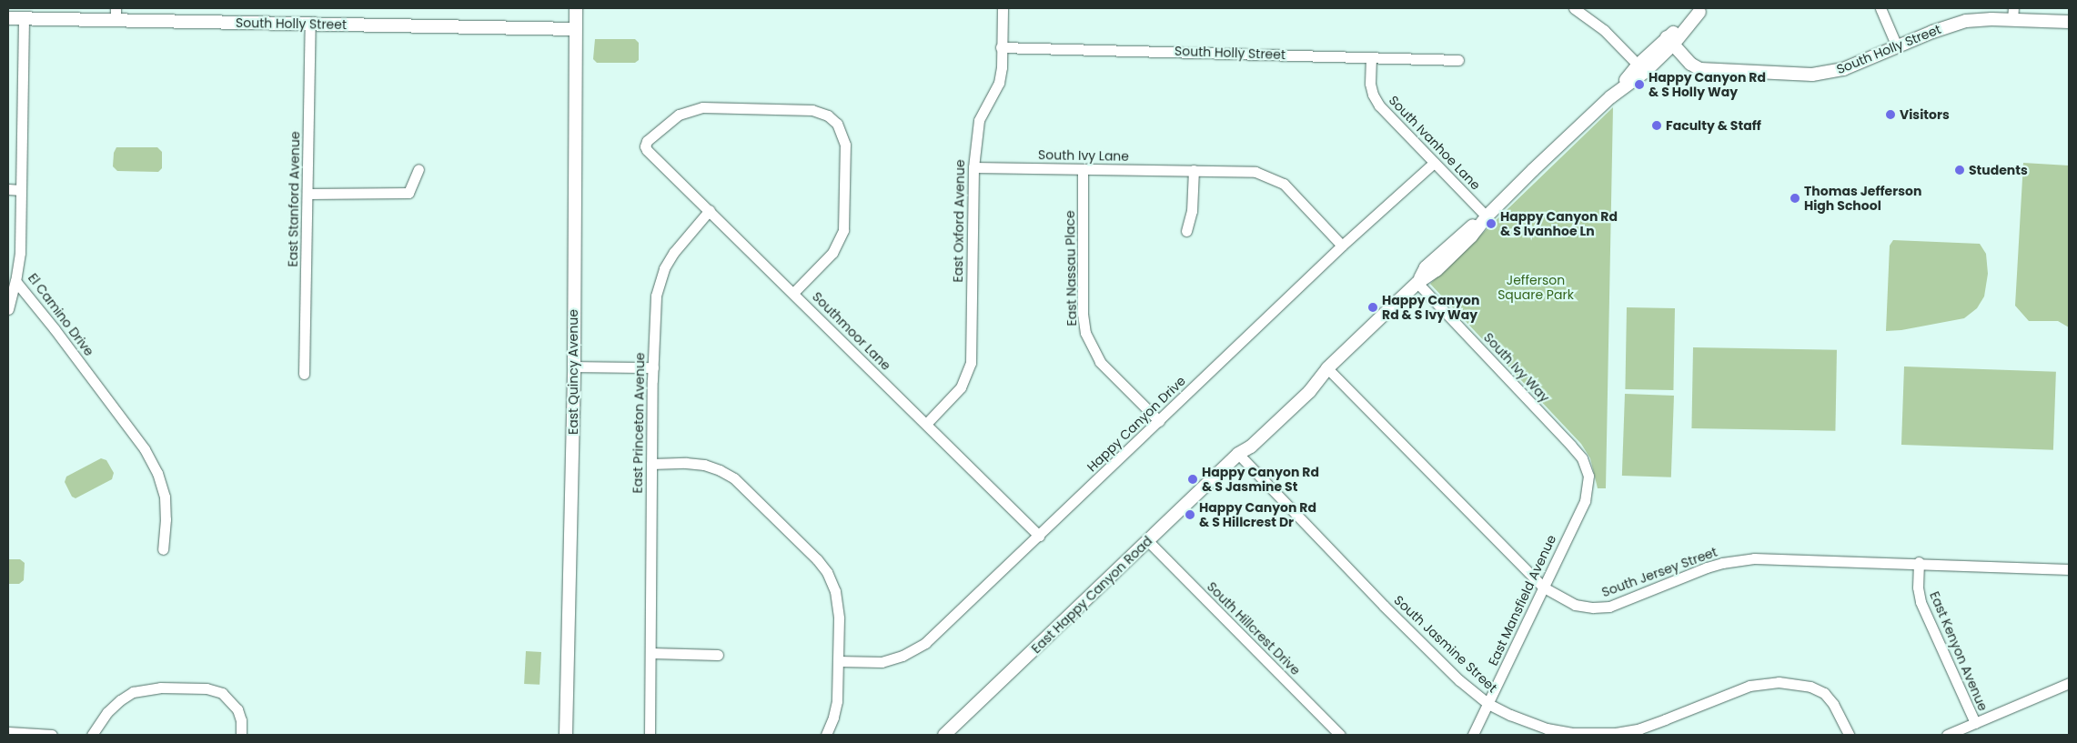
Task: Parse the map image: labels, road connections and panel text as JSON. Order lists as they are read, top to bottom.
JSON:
{
  "streets": {
    "street": [
      "South Holly Street",
      "South Ivanhoe Lane",
      "South Ivy Lane",
      "East Stanford Avenue",
      "East Oxford Avenue",
      "East Nassau Place",
      "El Camino Drive",
      "Southmoor Lane",
      "South Ivy Way",
      "East Quincy Avenue",
      "East Princeton Avenue",
      "Happy Canyon Drive",
      "South Jersey Street",
      "East Happy Canyon Road",
      "East Mansfield Avenue",
      "South Hillcrest Drive",
      "South Jasmine Street",
      "East Kenyon Avenue"
    ]
  },
  "crossings": [
    ["South Holly Street", "South Ivanhoe Lane"],
    ["South Holly Street", "East Stanford Avenue"],
    ["South Holly Street", "East Oxford Avenue"],
    ["South Holly Street", "El Camino Drive"],
    ["South Holly Street", "East Quincy Avenue"],
    ["South Holly Street", "East Happy Canyon Road"],
    ["South Ivanhoe Lane", "Happy Canyon Drive"],
    ["South Ivanhoe Lane", "East Happy Canyon Road"],
    ["South Ivy Lane", "East Oxford Avenue"],
    ["South Ivy Lane", "East Nassau Place"],
    ["South Ivy Lane", "Happy Canyon Drive"],
    ["East Oxford Avenue", "Southmoor Lane"],
    ["East Nassau Place", "Happy Canyon Drive"],
    ["Southmoor Lane", "East Princeton Avenue"],
    ["Southmoor Lane", "Happy Canyon Drive"],
    ["South Ivy Way", "East Happy Canyon Road"],
    ["South Ivy Way", "East Mansfield Avenue"],
    ["South Jersey Street", "East Happy Canyon Road"],
    ["South Jersey Street", "East Mansfield Avenue"],
    ["South Jersey Street", "East Kenyon Avenue"],
    ["East Happy Canyon Road", "South Hillcrest Drive"],
    ["East Happy Canyon Road", "South Jasmine Street"],
    ["East Mansfield Avenue", "South Jasmine Street"]
  ],
  "parks": ["Jefferson Square Park"],
  "places": [
    "Happy Canyon Rd & S Holly Way",
    "Visitors",
    "Faculty & Staff",
    "Students",
    "Thomas Jefferson High School",
    "Happy Canyon Rd & S Ivanhoe Ln",
    "Happy Canyon Rd & S Ivy Way",
    "Happy Canyon Rd & S Jasmine St",
    "Happy Canyon Rd & S Hillcrest Dr"
  ]
}
